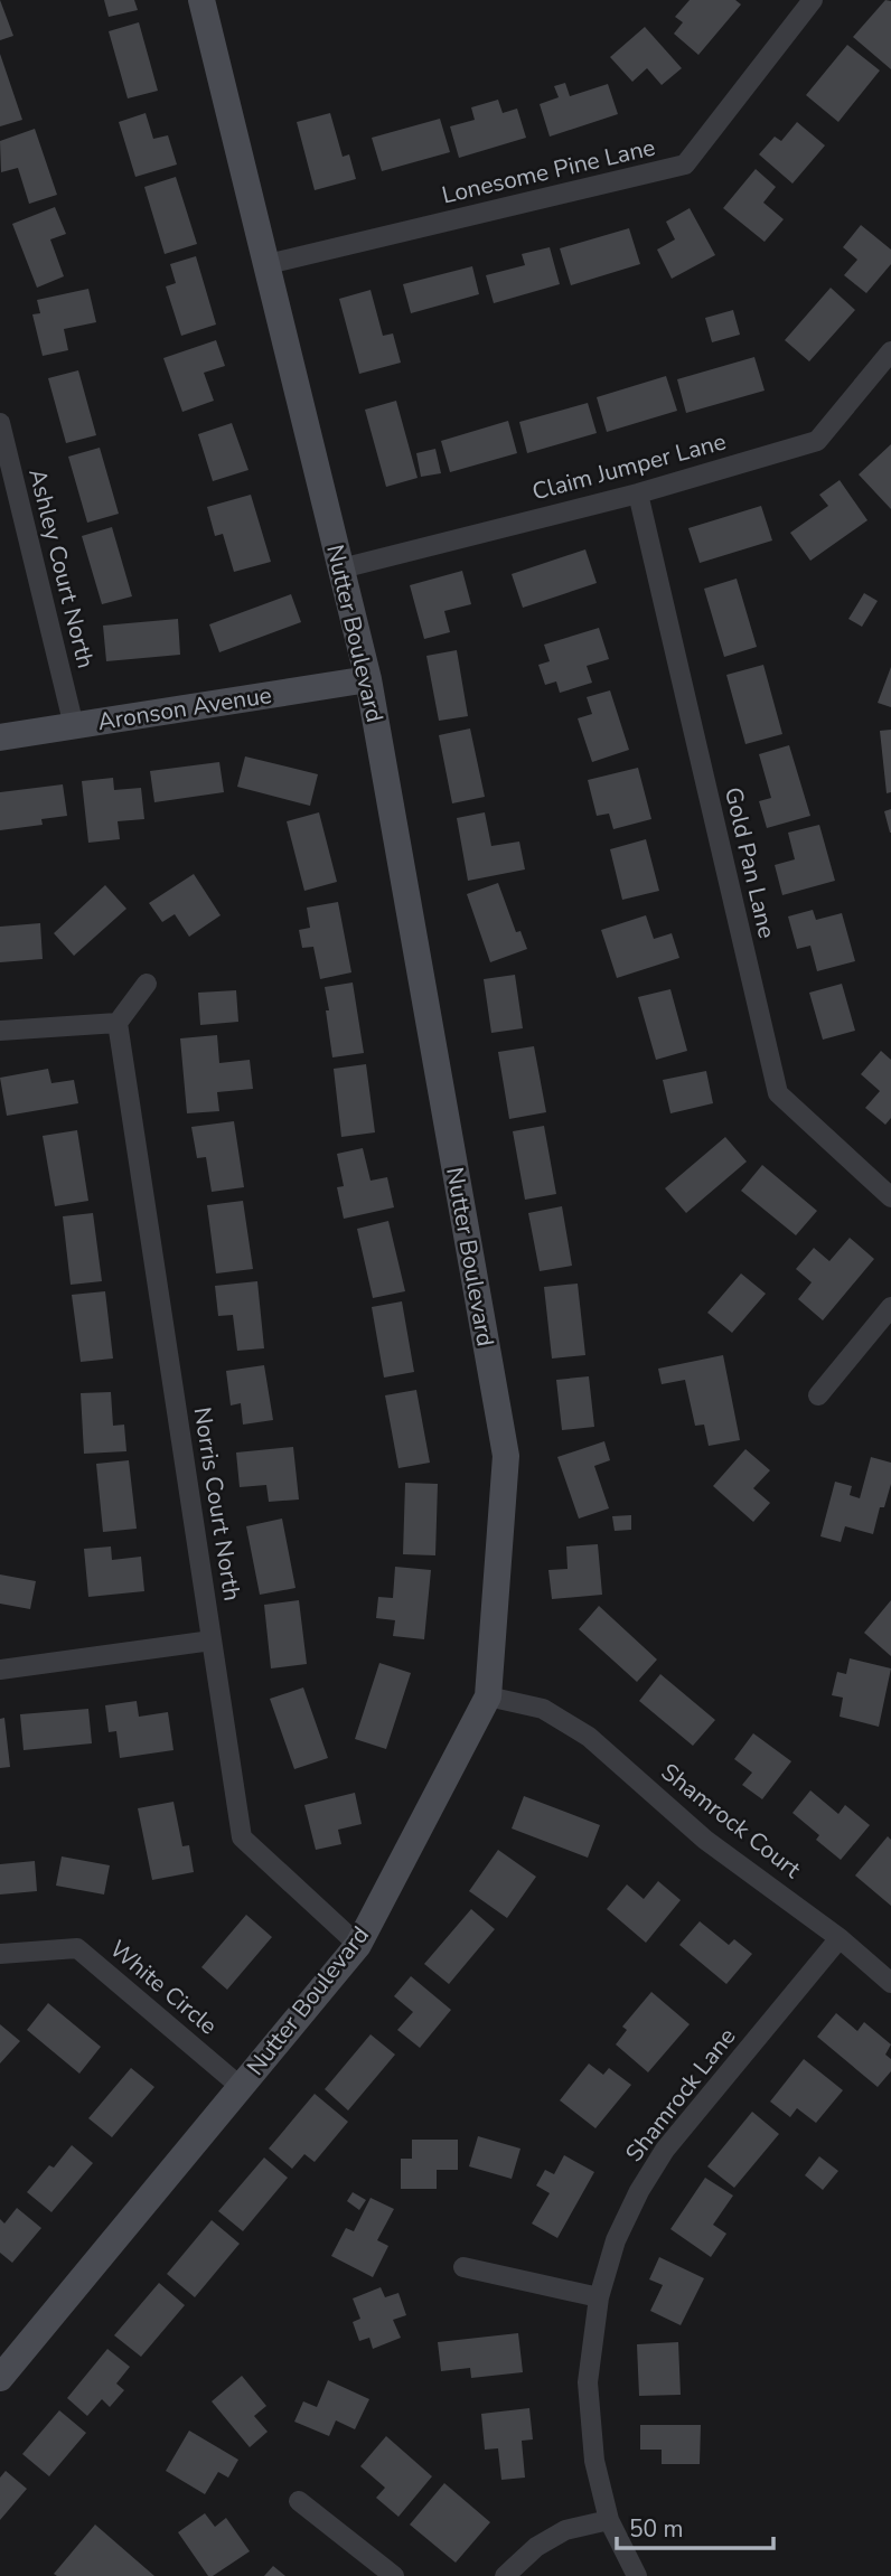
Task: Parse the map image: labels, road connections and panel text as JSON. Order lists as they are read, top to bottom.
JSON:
{
  "streets": {
    "street": [
      "Lonesome Pine Lane",
      "Claim Jumper Lane",
      "Ashley Court North",
      "Nutter Boulevard",
      "Aronson Avenue",
      "Gold Pan Lane",
      "Norris Court North",
      "Shamrock Court",
      "White Circle",
      "Shamrock Lane"
    ]
  },
  "crossings": [
    ["Lonesome Pine Lane", "Nutter Boulevard"],
    ["Claim Jumper Lane", "Nutter Boulevard"],
    ["Claim Jumper Lane", "Gold Pan Lane"],
    ["Ashley Court North", "Aronson Avenue"],
    ["Nutter Boulevard", "Aronson Avenue"],
    ["Nutter Boulevard", "Norris Court North"],
    ["Nutter Boulevard", "Shamrock Court"],
    ["Nutter Boulevard", "White Circle"],
    ["Shamrock Court", "Shamrock Lane"]
  ],
  "scale_bar": "50 m"
}
